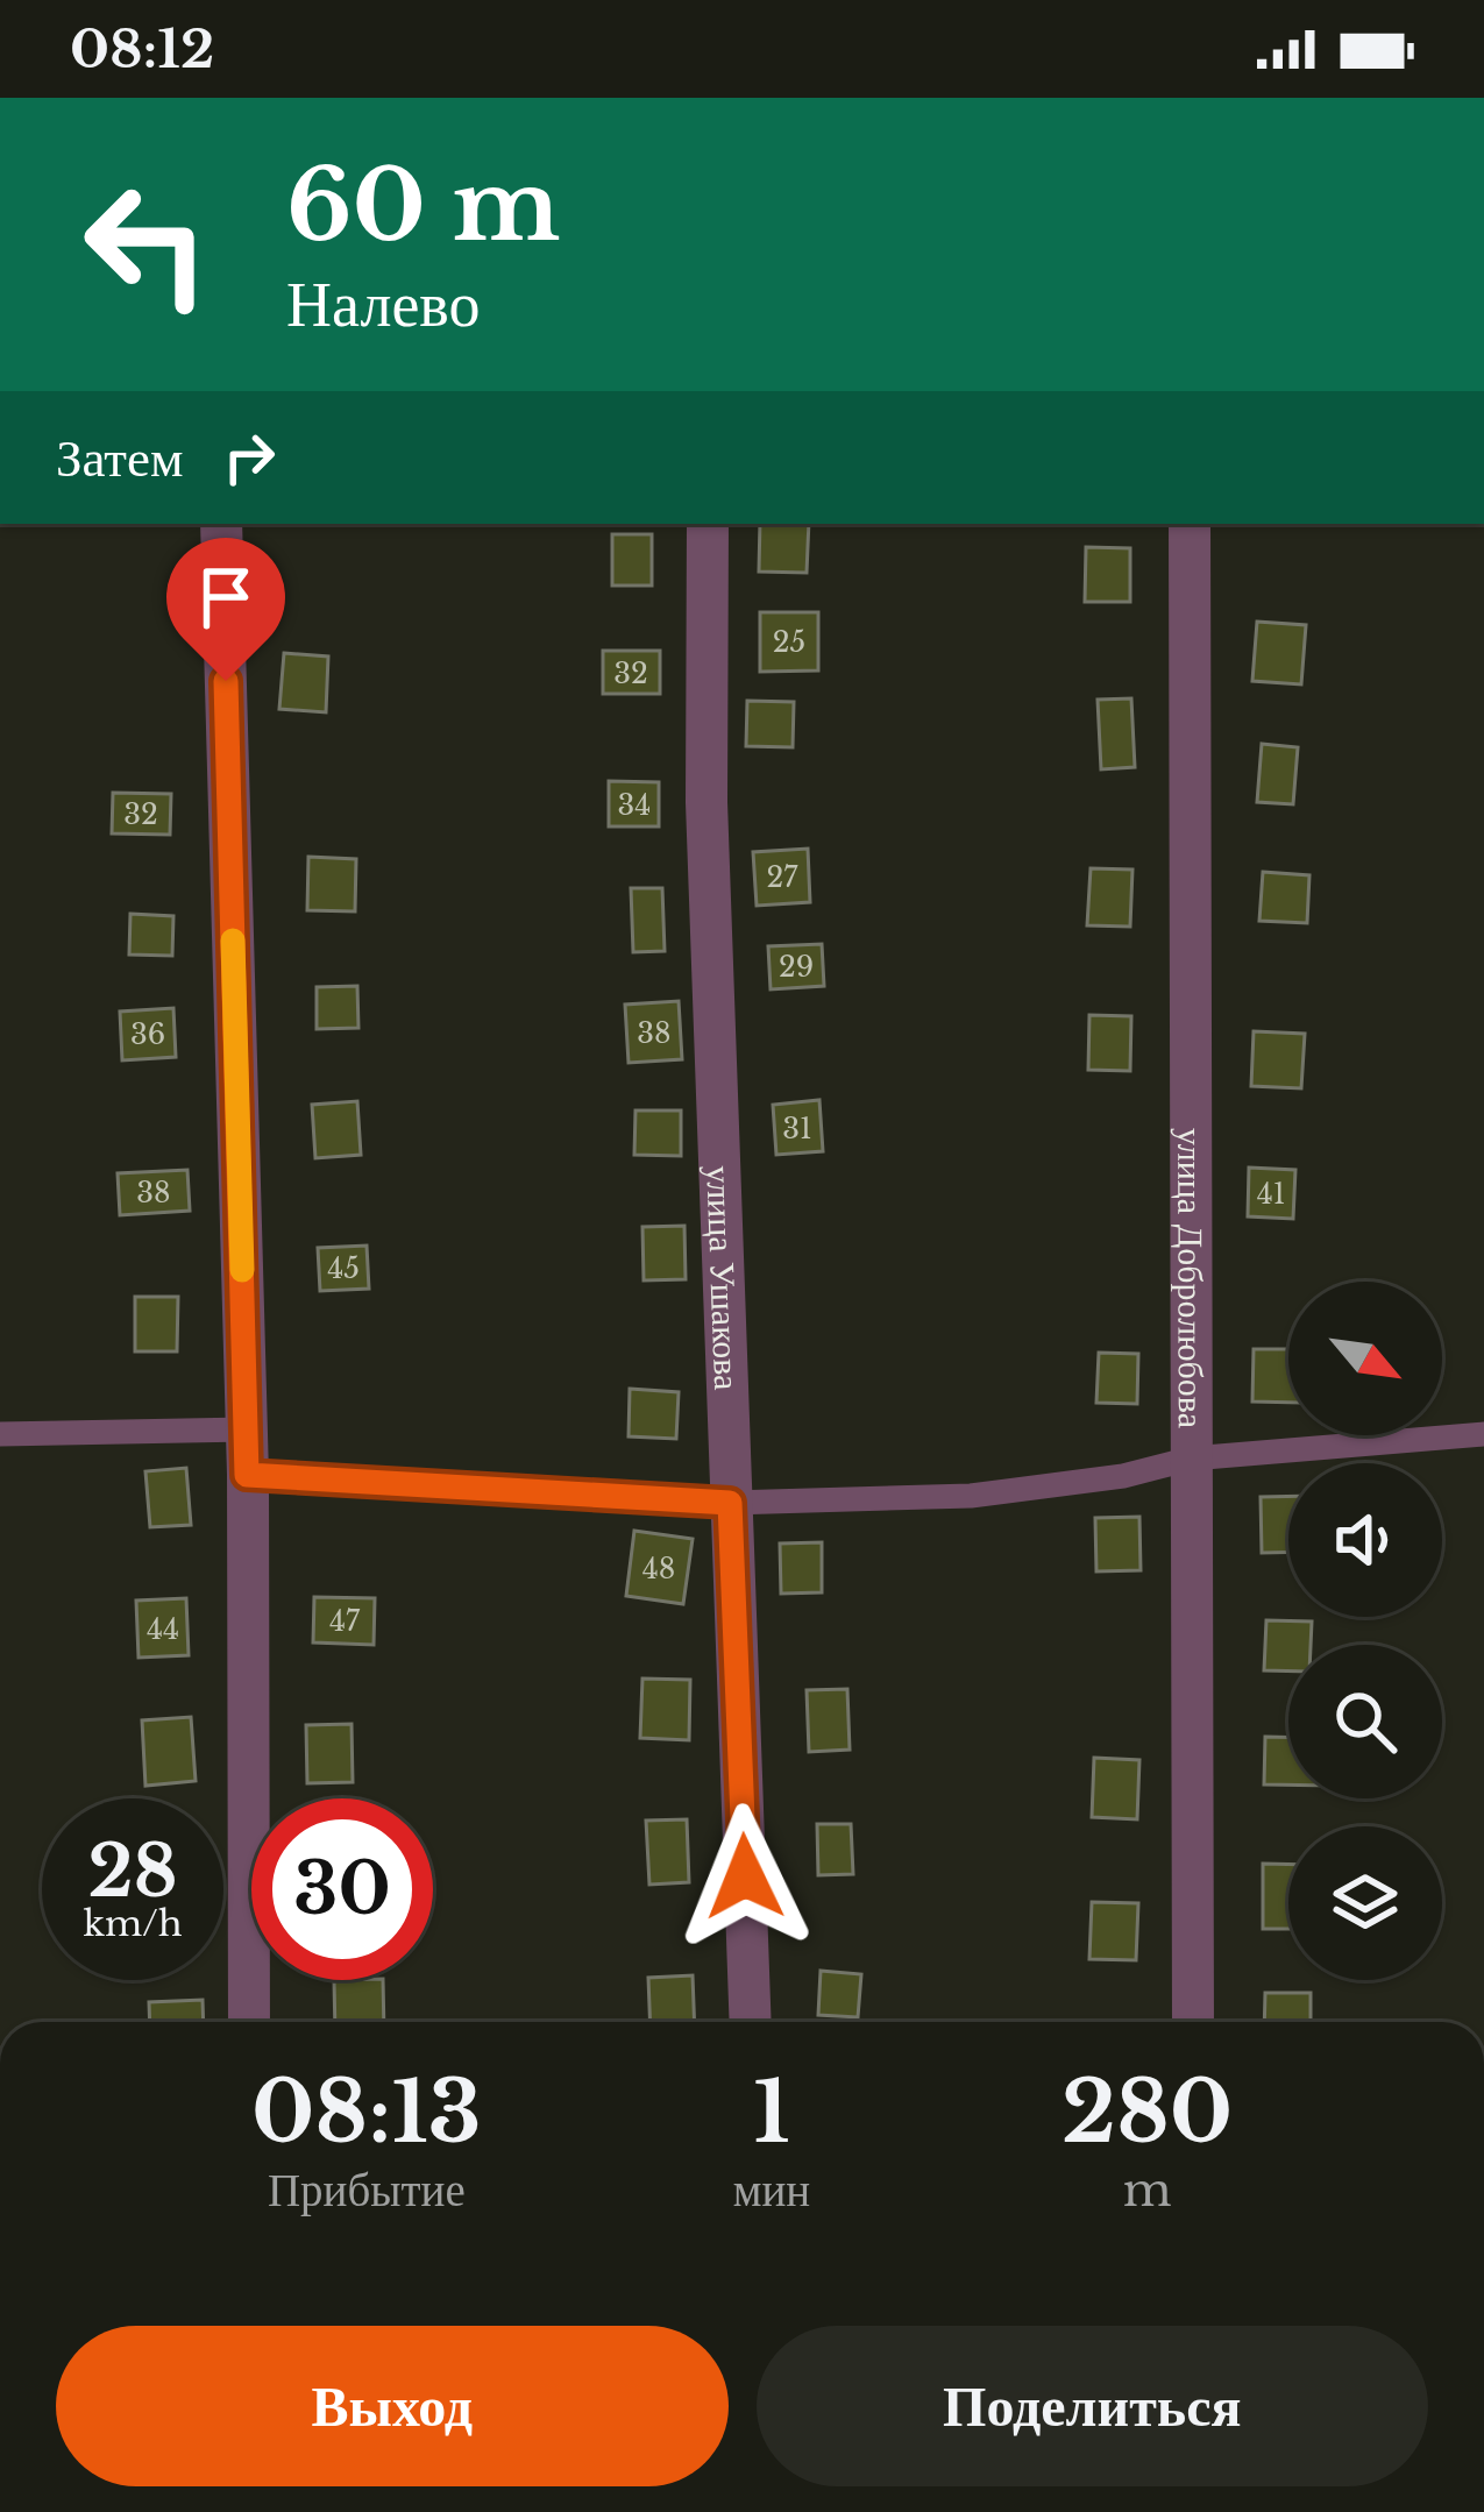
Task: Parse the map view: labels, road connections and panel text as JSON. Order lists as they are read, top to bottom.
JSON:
{
  "streets": {
    "street": ["улица Ушакова", "улица Добролюбова"]
  },
  "house_numbers": [
    "25",
    "32",
    "34",
    "32",
    "27",
    "29",
    "38",
    "36",
    "31",
    "38",
    "41",
    "45",
    "48",
    "47",
    "44"
  ],
  "north": "bottom right",
  "page": {
    "status": "08:12",
    "turn": ["60 m", "Налево"],
    "then": "Затем",
    "speed": "28 km/h",
    "limit": "30",
    "eta": [
      "08:13",
      "Прибытие",
      "1",
      "мин",
      "280",
      "m"
    ],
    "buttons": ["Выход", "Поделиться"]
  }
}
